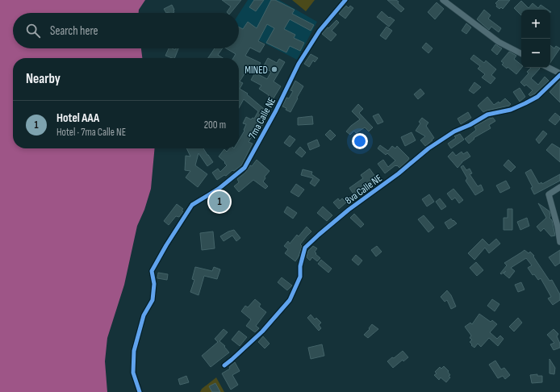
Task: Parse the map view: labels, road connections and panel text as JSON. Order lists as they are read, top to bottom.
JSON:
{
  "streets": {
    "street": ["7ma Calle NE", "8va Calle NE"]
  },
  "places": ["MINED"],
  "page": {
    "map_buttons": ["+", "−"],
    "search": "Search here",
    "heading": "Nearby",
    "list": [
      {
        "mark": "1",
        "name": "Hotel AAA",
        "note": "Hotel · 7ma Calle NE",
        "value": "200 m"
      }
    ],
    "pins": "1"
  }
}
